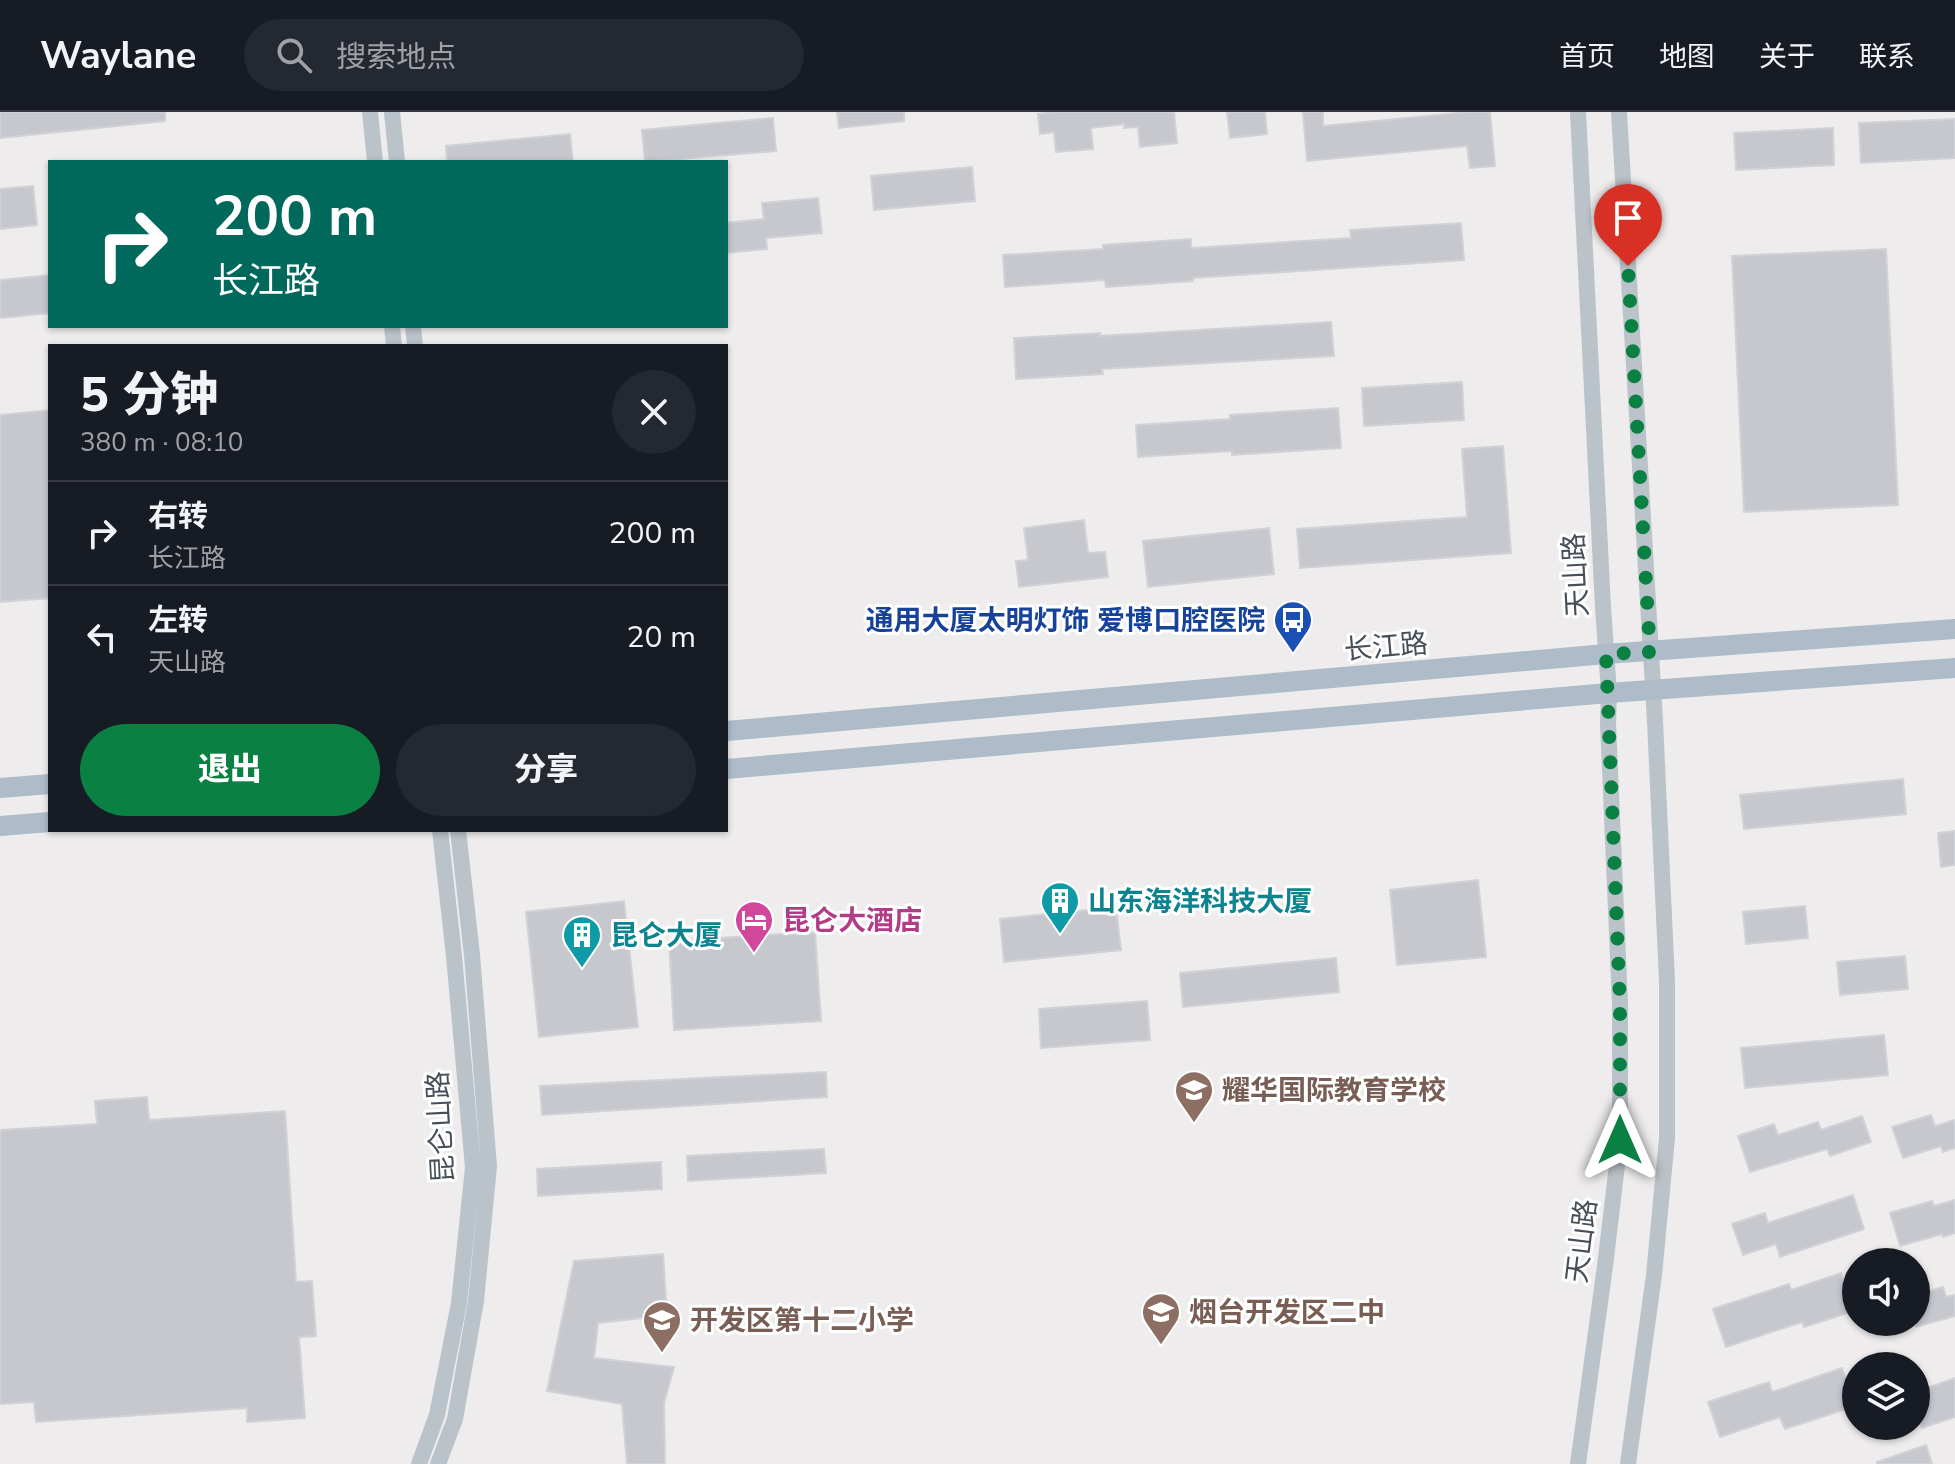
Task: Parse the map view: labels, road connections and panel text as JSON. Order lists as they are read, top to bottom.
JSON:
{
  "streets": {
    "main road": ["长江路"],
    "street": ["天山路", "昆仑山路"]
  },
  "crossings": [
    ["天山路", "长江路"]
  ],
  "places": {
    "bus stop": ["通用大厦太明灯饰 爱博口腔医院"],
    "building": ["山东海洋科技大厦", "昆仑大厦"],
    "hotel": ["昆仑大酒店"],
    "school or university": ["耀华国际教育学校", "烟台开发区二中", "开发区第十二小学"]
  },
  "page": {
    "header": "Waylane",
    "search": "搜索地点",
    "nav": [
      "首页",
      "地图",
      "关于",
      "联系"
    ],
    "turn": ["200 m", "长江路"],
    "heading": ["5 分钟", "380 m · 08:10"],
    "list": [
      {
        "name": "右转",
        "note": "长江路",
        "value": "200 m"
      },
      {
        "name": "左转",
        "note": "天山路",
        "value": "20 m"
      }
    ],
    "buttons": ["退出", "分享"]
  }
}
